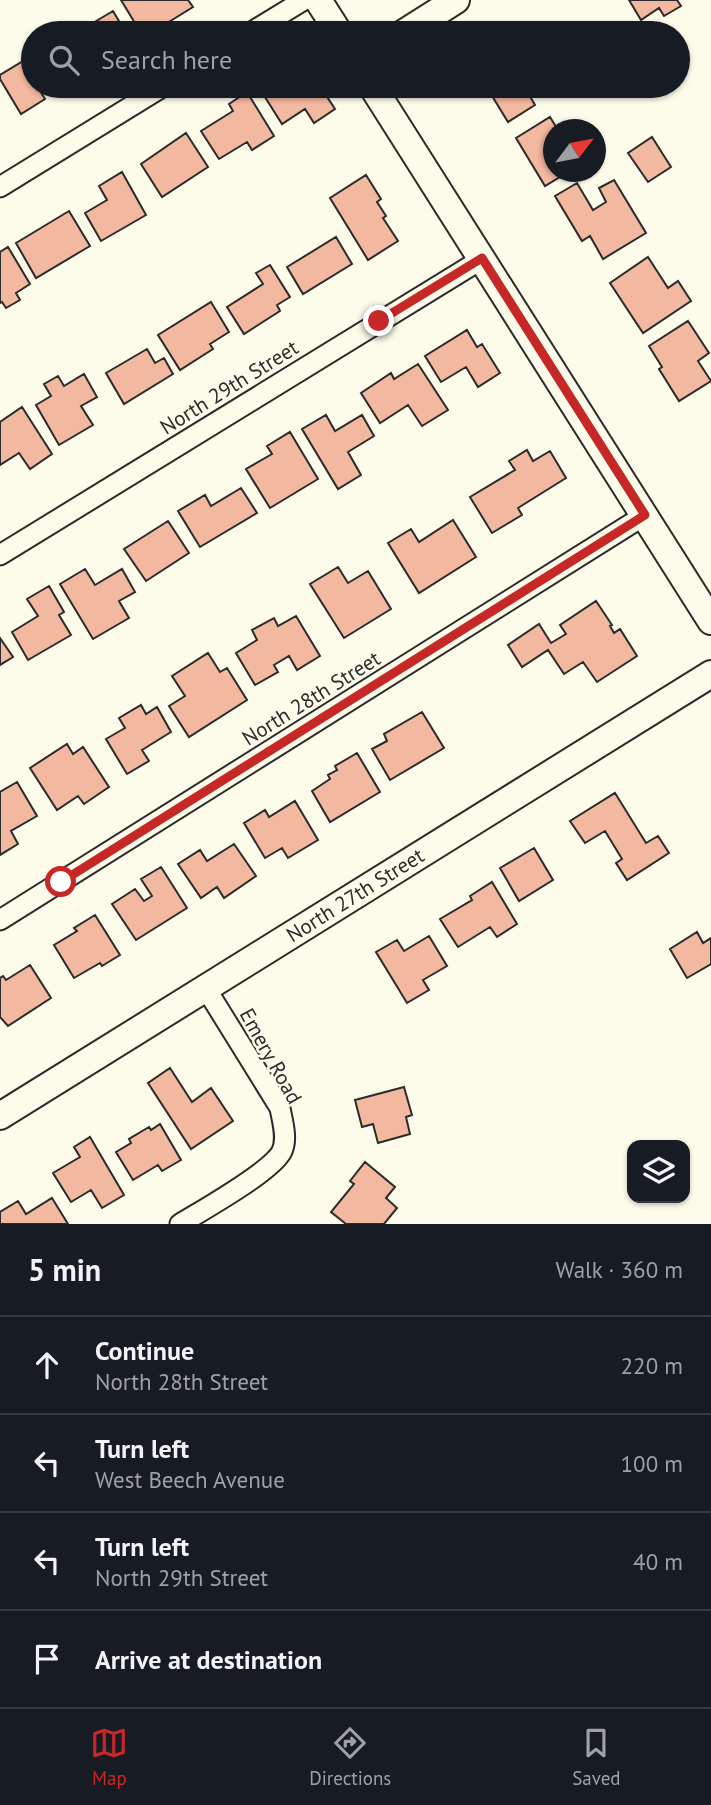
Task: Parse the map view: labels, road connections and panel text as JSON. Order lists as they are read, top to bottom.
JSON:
{
  "streets": {
    "street": [
      "North 29th Street",
      "North 28th Street",
      "North 27th Street",
      "Emery Road"
    ]
  },
  "crossings": [
    ["North 27th Street", "Emery Road"]
  ],
  "north": "top right",
  "page": {
    "search": "Search here",
    "heading": ["5 min", "Walk · 360 m"],
    "list": [
      ["Continue", "North 28th Street", "220 m"],
      ["Turn left", "West Beech Avenue", "100 m"],
      ["Turn left", "North 29th Street", "40 m"],
      "Arrive at destination"
    ],
    "nav": ["Map", "Directions", "Saved"]
  }
}
